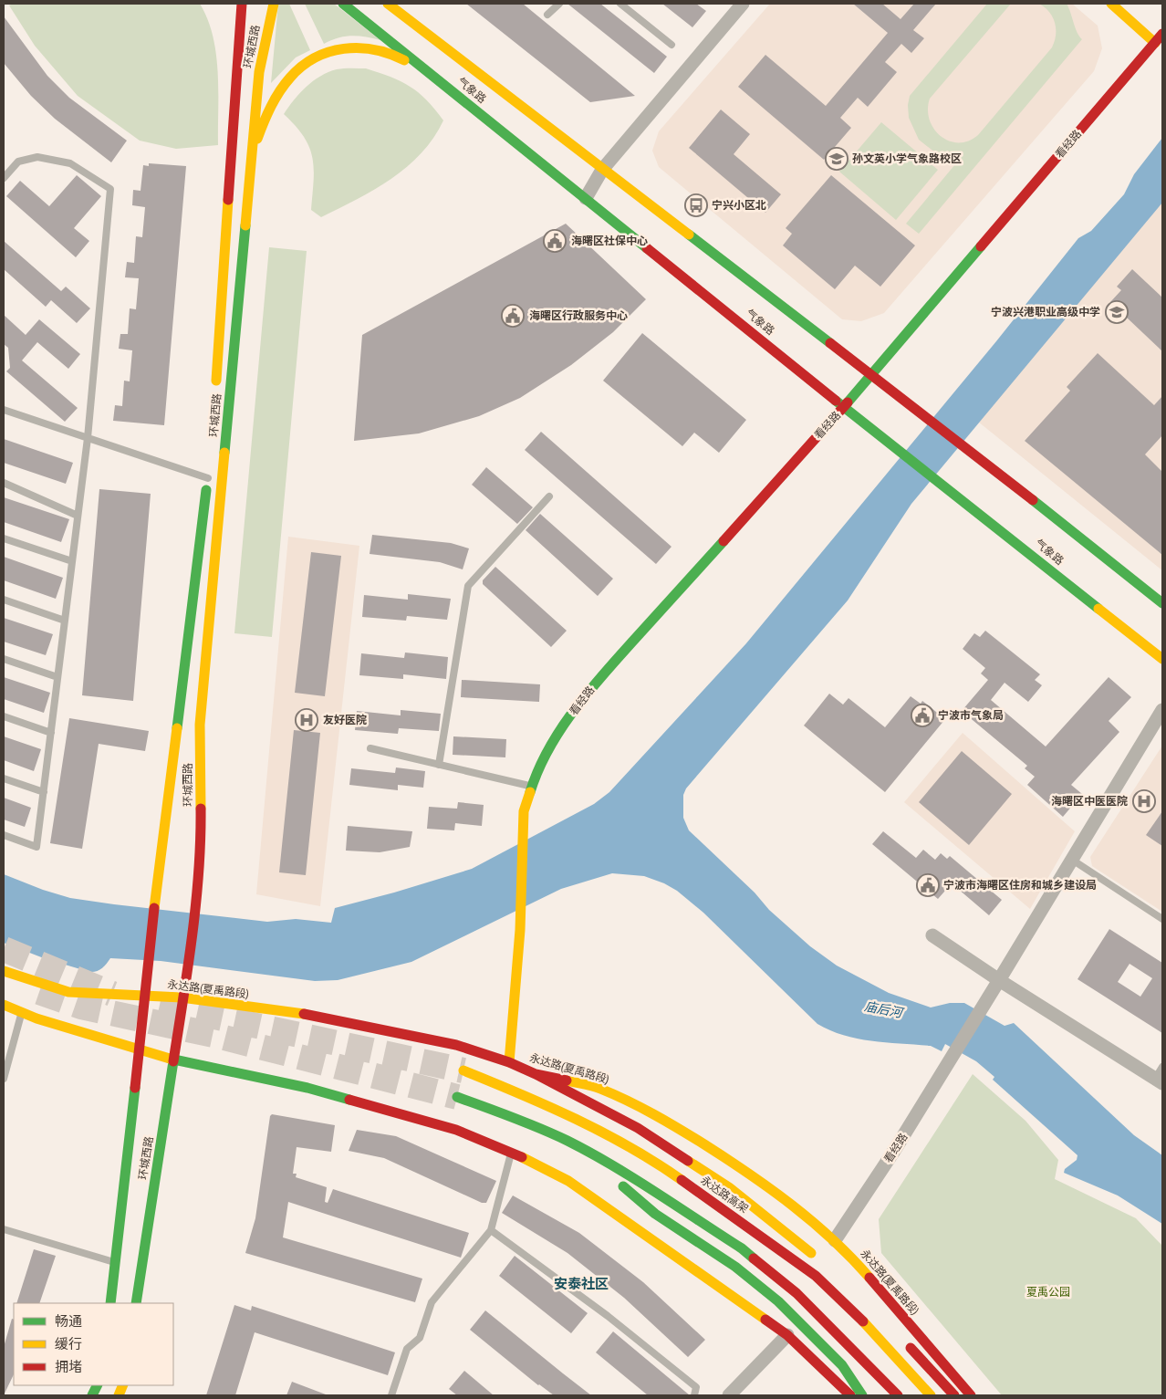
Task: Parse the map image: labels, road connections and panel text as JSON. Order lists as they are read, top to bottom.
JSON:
{
  "streets": {
    "main road": [
      "环城西路",
      "气象路",
      "看经路",
      "永达路(夏禹路段)",
      "永达路高架"
    ]
  },
  "crossings": [
    ["环城西路", "永达路(夏禹路段)"],
    ["气象路", "看经路"],
    ["看经路", "永达路(夏禹路段)"]
  ],
  "districts": ["安泰社区"],
  "water": ["庙后河"],
  "parks": ["夏禹公园"],
  "places": {
    "school or university": ["孙文英小学气象路校区", "宁波兴港职业高级中学"],
    "bus stop": ["宁兴小区北"],
    "public building": [
      "海曙区社保中心",
      "海曙区行政服务中心",
      "宁波市气象局",
      "宁波市海曙区住房和城乡建设局"
    ],
    "hospital": ["友好医院", "海曙区中医医院"]
  },
  "legend": ["畅通", "缓行", "拥堵"]
}
